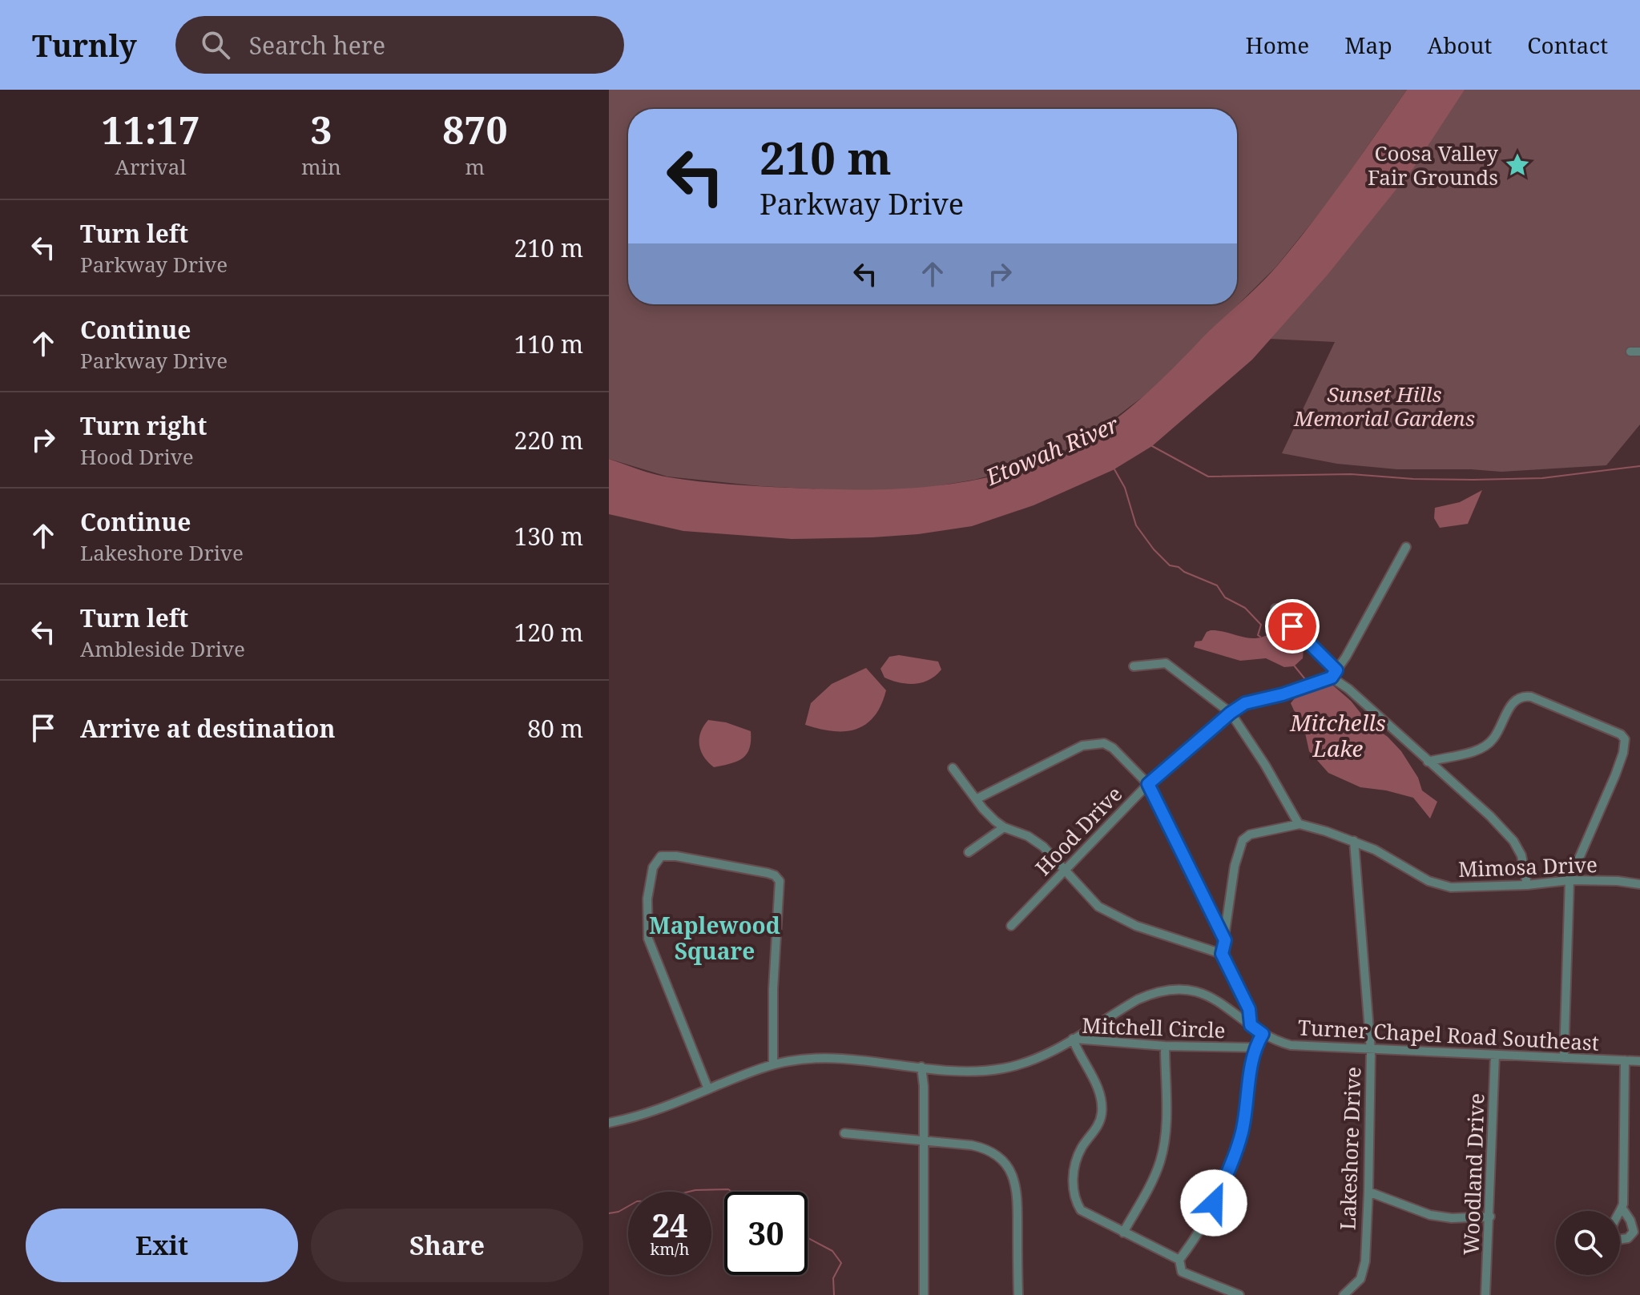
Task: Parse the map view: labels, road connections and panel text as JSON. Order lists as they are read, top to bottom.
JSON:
{
  "streets": {
    "street": [
      "Hood Drive",
      "Mimosa Drive",
      "Mitchell Circle",
      "Turner Chapel Road Southeast",
      "Lakeshore Drive",
      "Woodland Drive"
    ]
  },
  "crossings": [
    ["Mimosa Drive", "Lakeshore Drive"],
    ["Mitchell Circle", "Turner Chapel Road Southeast"],
    ["Turner Chapel Road Southeast", "Lakeshore Drive"],
    ["Turner Chapel Road Southeast", "Woodland Drive"]
  ],
  "districts": ["Maplewood Square"],
  "water": ["Etowah River", "Mitchells Lake"],
  "parks": ["Sunset Hills Memorial Gardens"],
  "places": {
    "place": ["Coosa Valley Fair Grounds"]
  },
  "page": {
    "header": "Turnly",
    "search": "Search here",
    "nav": [
      "Home",
      "Map",
      "About",
      "Contact"
    ],
    "eta": [
      "11:17",
      "Arrival",
      "3",
      "min",
      "870",
      "m"
    ],
    "turn": ["210 m", "Parkway Drive"],
    "list": [
      {
        "name": "Turn left",
        "note": "Parkway Drive",
        "value": "210 m"
      },
      {
        "name": "Continue",
        "note": "Parkway Drive",
        "value": "110 m"
      },
      {
        "name": "Turn right",
        "note": "Hood Drive",
        "value": "220 m"
      },
      {
        "name": "Continue",
        "note": "Lakeshore Drive",
        "value": "130 m"
      },
      {
        "name": "Turn left",
        "note": "Ambleside Drive",
        "value": "120 m"
      },
      {
        "name": "Arrive at destination",
        "value": "80 m"
      }
    ],
    "speed": "24 km/h",
    "limit": "30",
    "buttons": ["Exit", "Share"]
  }
}
